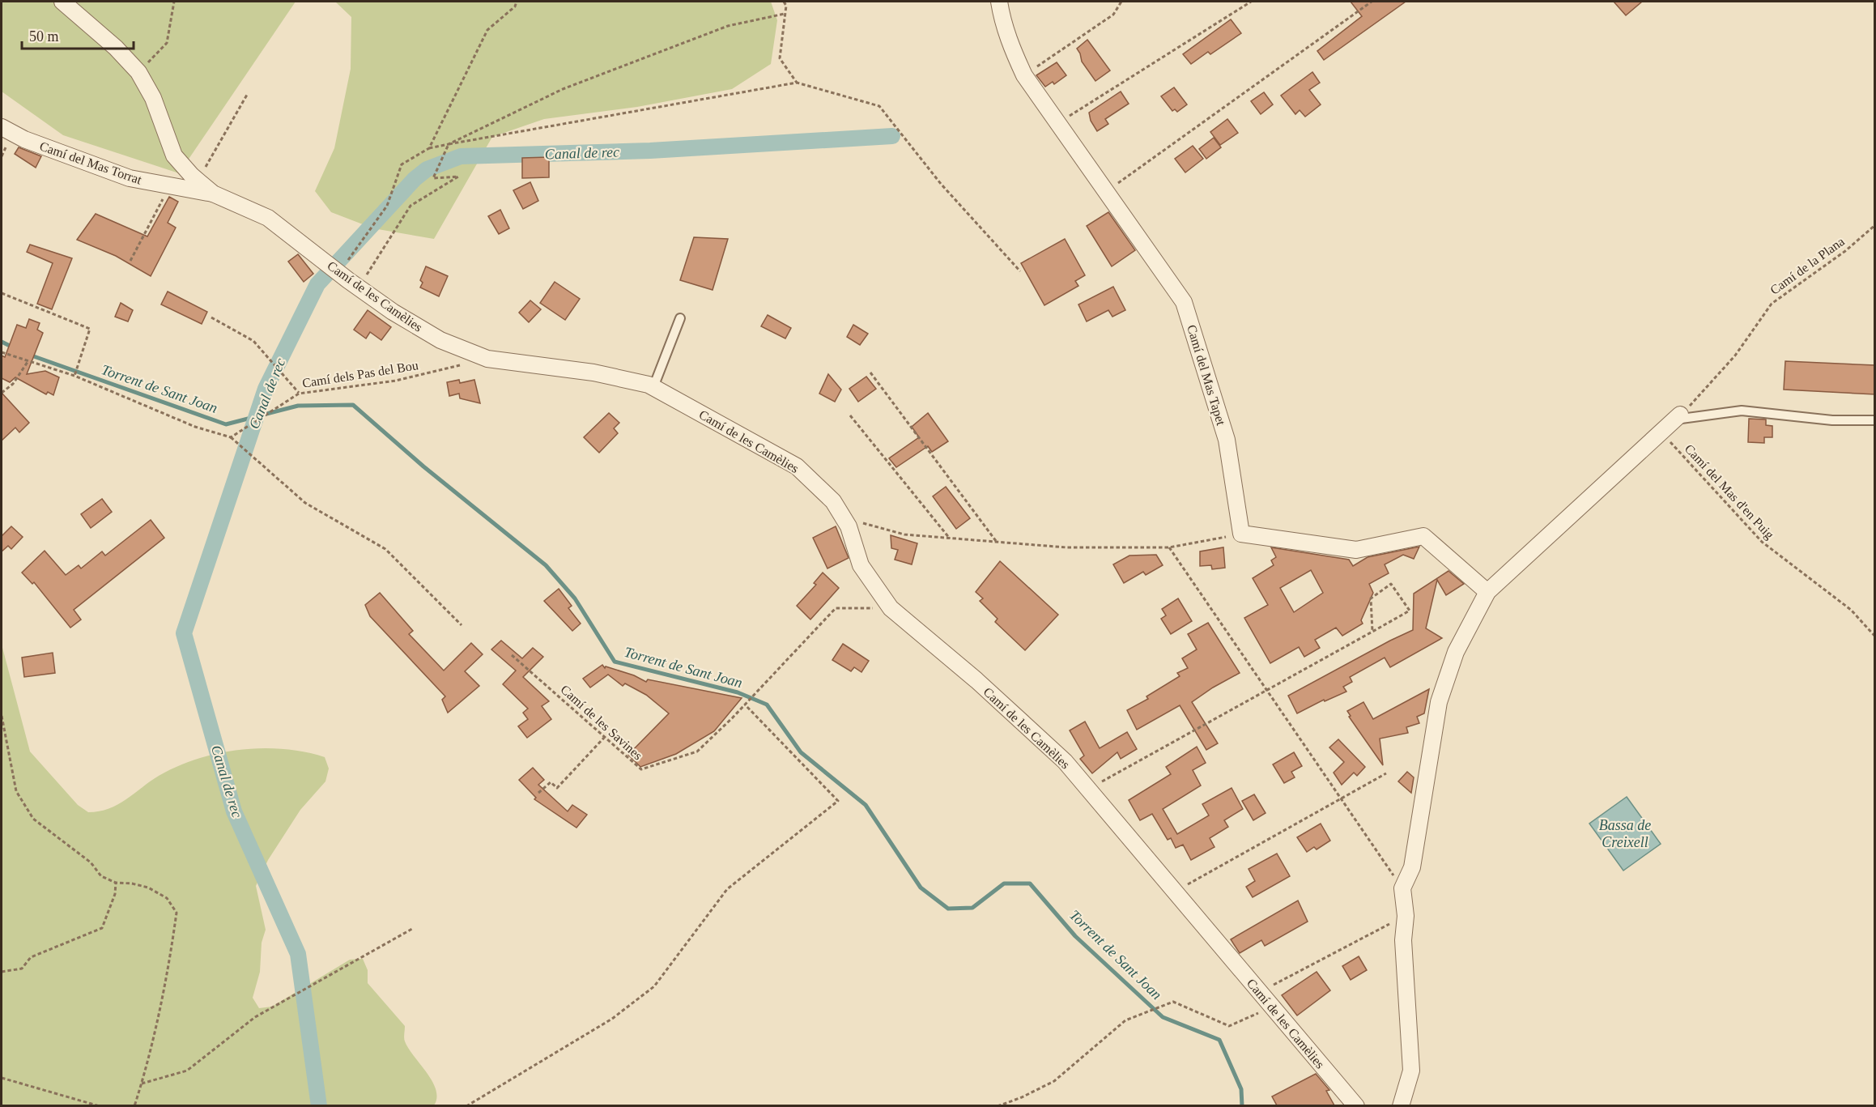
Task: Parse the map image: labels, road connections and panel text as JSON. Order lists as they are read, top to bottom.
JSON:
{
  "streets": {
    "street": ["Camí del Mas Torrat", "Camí de les Camèlies", "Camí del Mas Tapet"],
    "path": [
      "Camí de la Plana",
      "Camí dels Pas del Bou",
      "Camí del Mas d'en Puig",
      "Camí de les Savines"
    ]
  },
  "crossings": [
    ["Camí del Mas Torrat", "Camí de les Camèlies"],
    ["Camí de les Camèlies", "Camí de les Savines"]
  ],
  "water": ["Canal de rec", "Torrent de Sant Joan", "Bassa de Creixell"],
  "scale_bar": "50 m"
}
